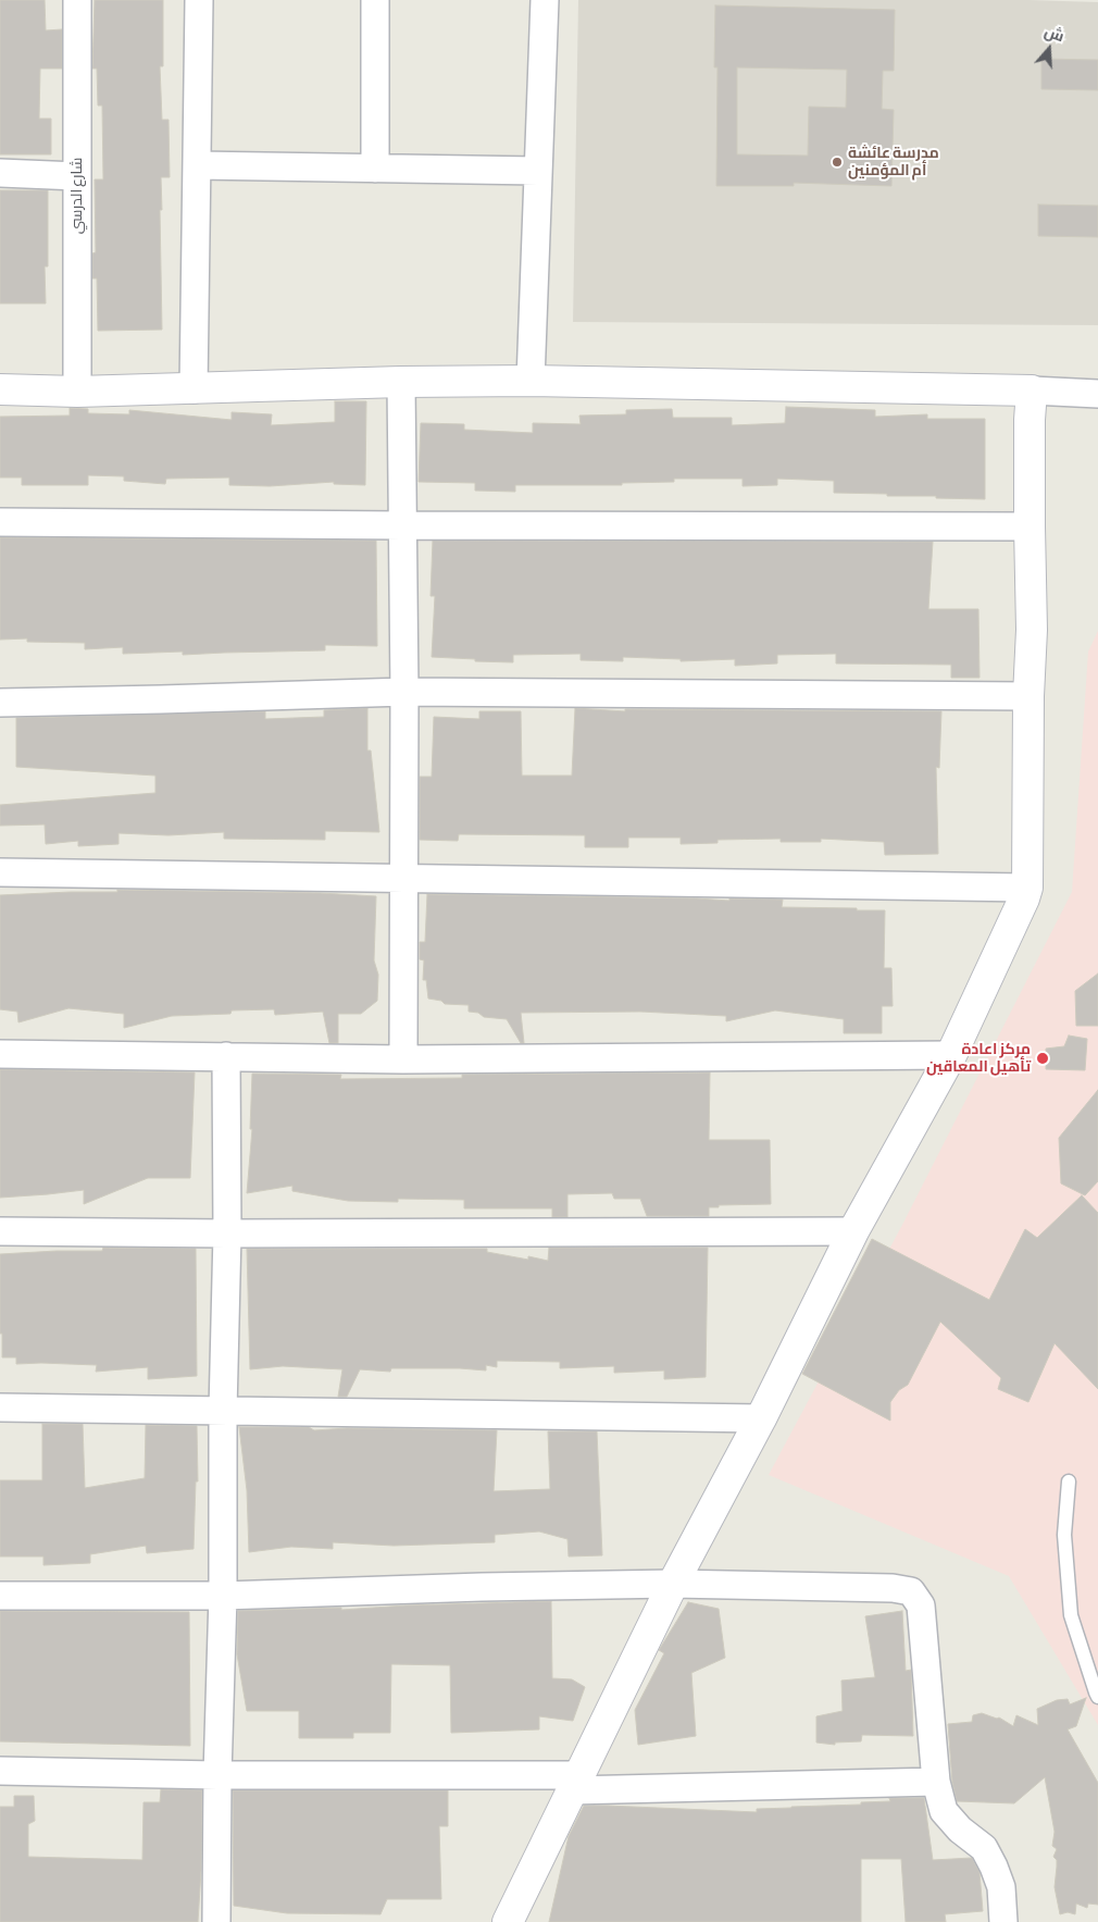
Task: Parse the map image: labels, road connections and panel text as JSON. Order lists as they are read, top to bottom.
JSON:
{
  "streets": {
    "street": ["شارع الدرسي"]
  },
  "places": ["مدرسة عائشة أم المؤمنين", "مركز اعادة تأهيل المعاقين"],
  "north": "top"
}
